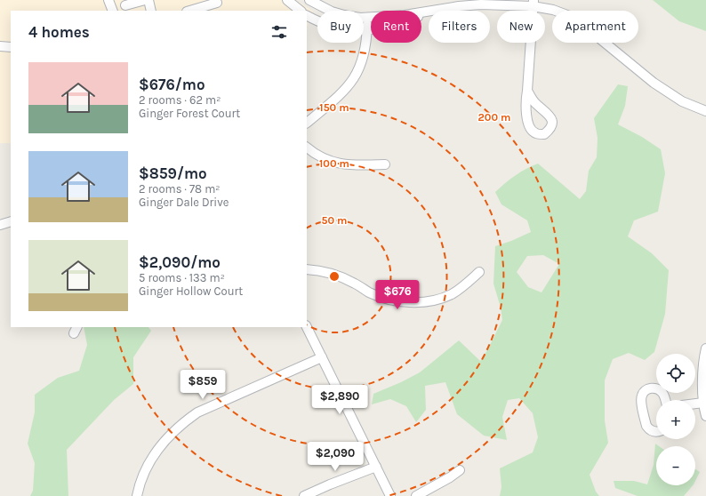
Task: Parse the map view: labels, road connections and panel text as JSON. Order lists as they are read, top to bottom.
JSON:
{
  "page": {
    "chip": [
      "Buy",
      "Rent",
      "Filters",
      "New",
      "Apartment"
    ],
    "heading": "4 homes",
    "list": [
      {
        "name": "$676/mo",
        "note": "2 rooms · 62 m² · Ginger Forest Court"
      },
      {
        "name": "$859/mo",
        "note": "2 rooms · 78 m² · Ginger Dale Drive"
      },
      {
        "name": "$2,090/mo",
        "note": "5 rooms · 133 m² · Ginger Hollow Court"
      }
    ],
    "price": [
      "$676",
      "$859",
      "$2,890",
      "$2,090"
    ],
    "map_buttons": ["+", "−"]
  },
  "rings": [
    "150 m",
    "200 m",
    "100 m",
    "50 m"
  ]
}
